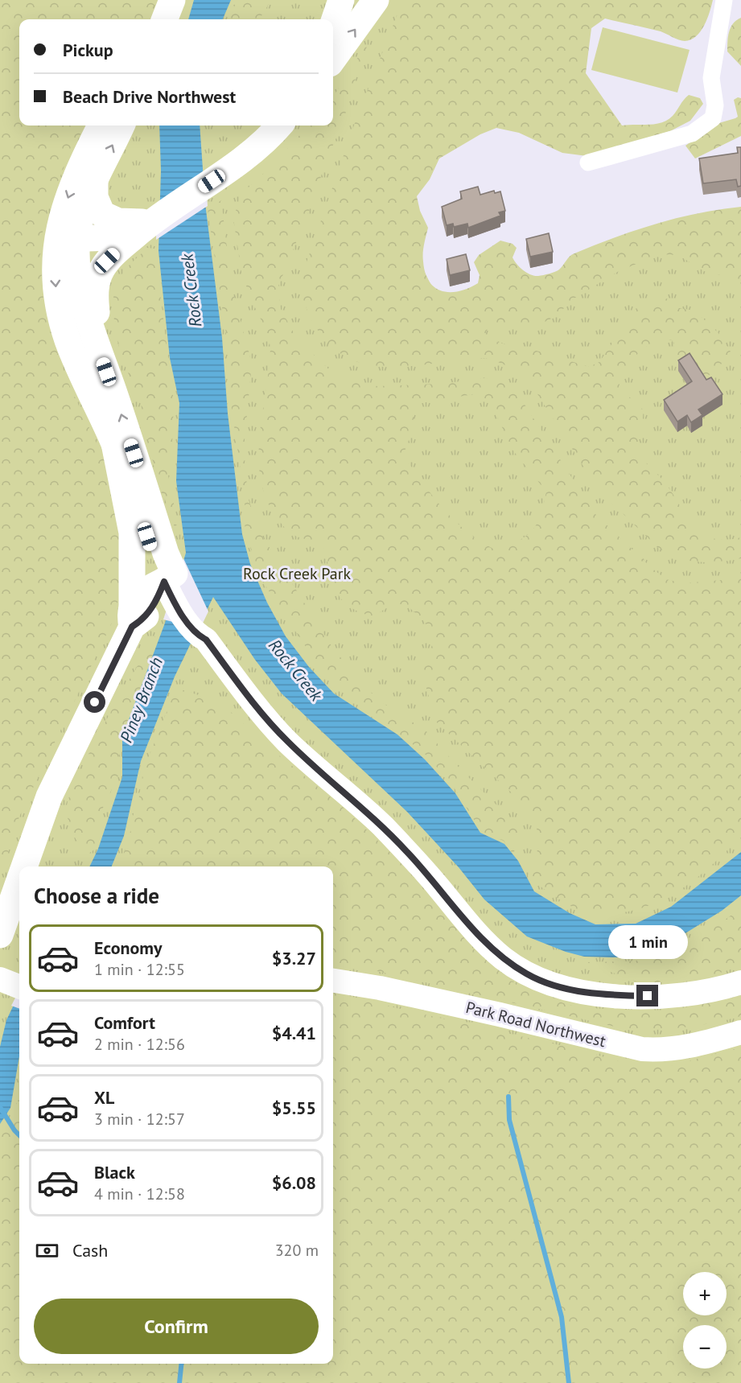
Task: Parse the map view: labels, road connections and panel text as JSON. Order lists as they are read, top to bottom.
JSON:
{
  "streets": {
    "main road": ["Park Road Northwest"]
  },
  "water": ["Rock Creek", "Piney Branch"],
  "parks": ["Rock Creek Park"],
  "page": {
    "banner": ["Pickup", "Beach Drive Northwest"],
    "heading": "Choose a ride",
    "list": [
      {
        "name": "Economy",
        "note": "1 min · 12:55",
        "value": "$3.27"
      },
      {
        "name": "Comfort",
        "note": "2 min · 12:56",
        "value": "$4.41"
      },
      {
        "name": "XL",
        "note": "3 min · 12:57",
        "value": "$5.55"
      },
      {
        "name": "Black",
        "note": "4 min · 12:58",
        "value": "$6.08"
      }
    ],
    "bubble": "1 min",
    "pay": ["Cash", "320 m"],
    "map_buttons": ["+", "−"],
    "buttons": "Confirm"
  }
}
